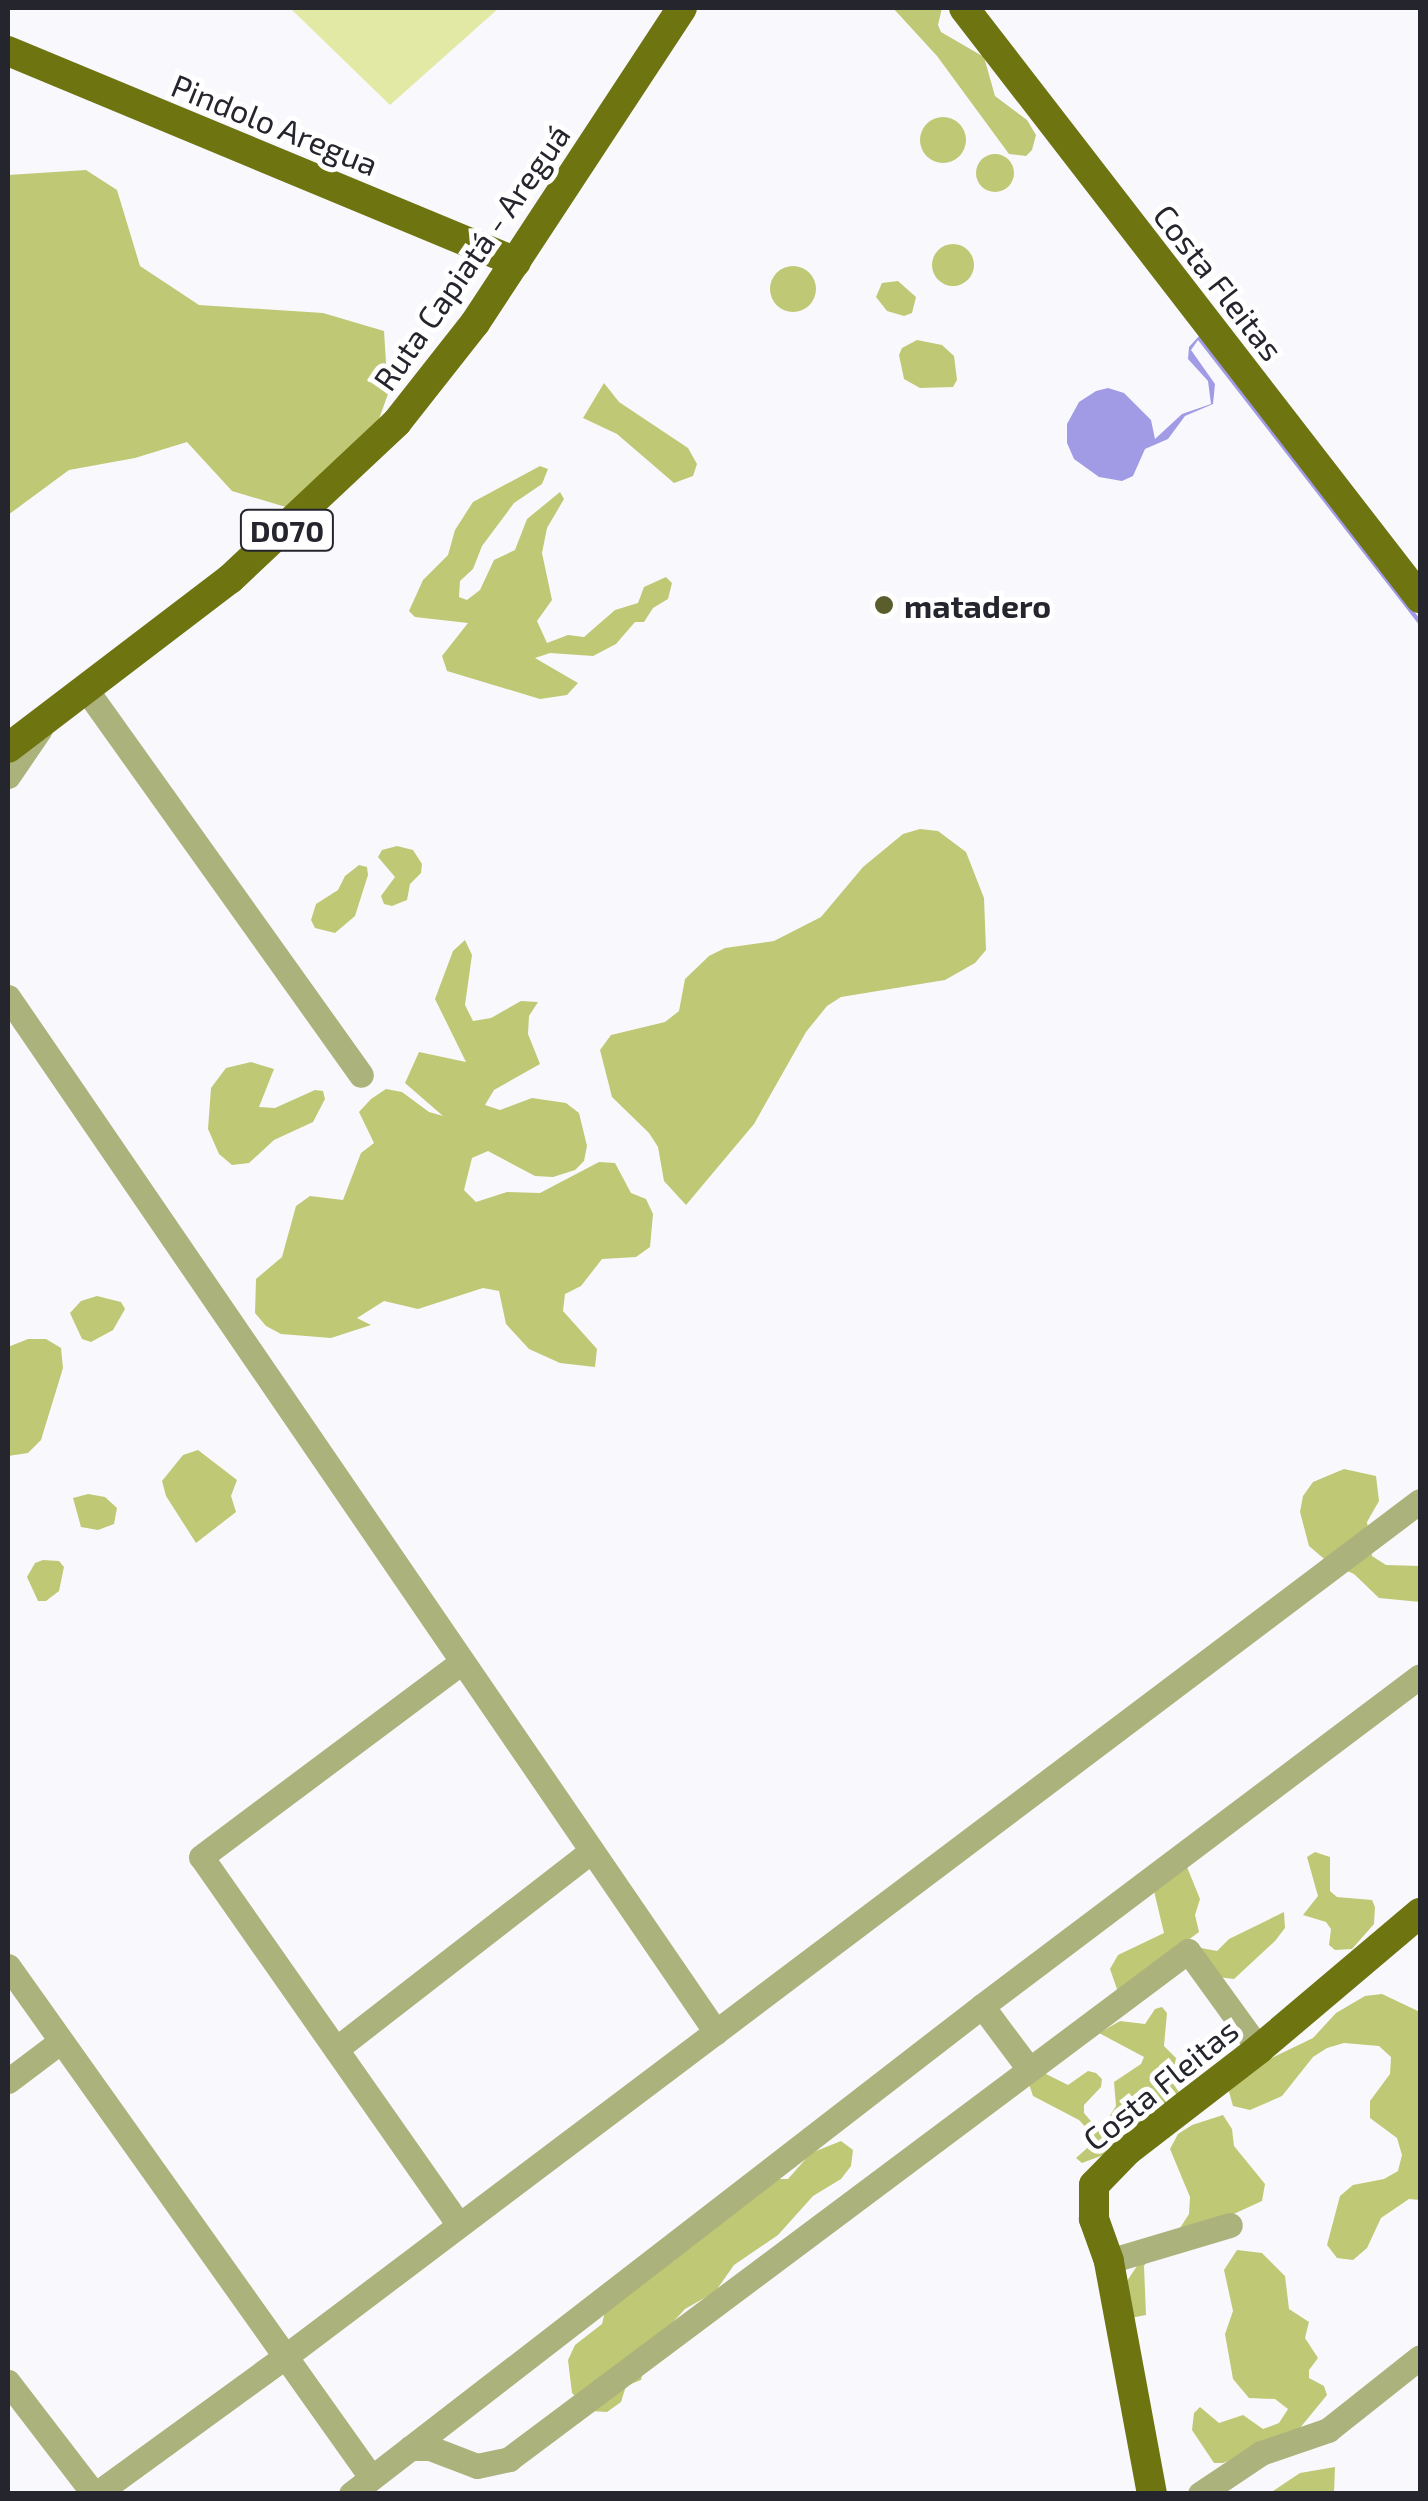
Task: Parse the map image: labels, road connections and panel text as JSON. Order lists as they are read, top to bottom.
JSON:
{
  "streets": {
    "main road": [
      "Pindolo Aregua",
      "Ruta Capiatá - Areguá",
      "Costa Fleitas",
      "D070"
    ]
  },
  "crossings": [
    ["Pindolo Aregua", "Ruta Capiatá - Areguá"]
  ],
  "places": ["matadero"]
}
